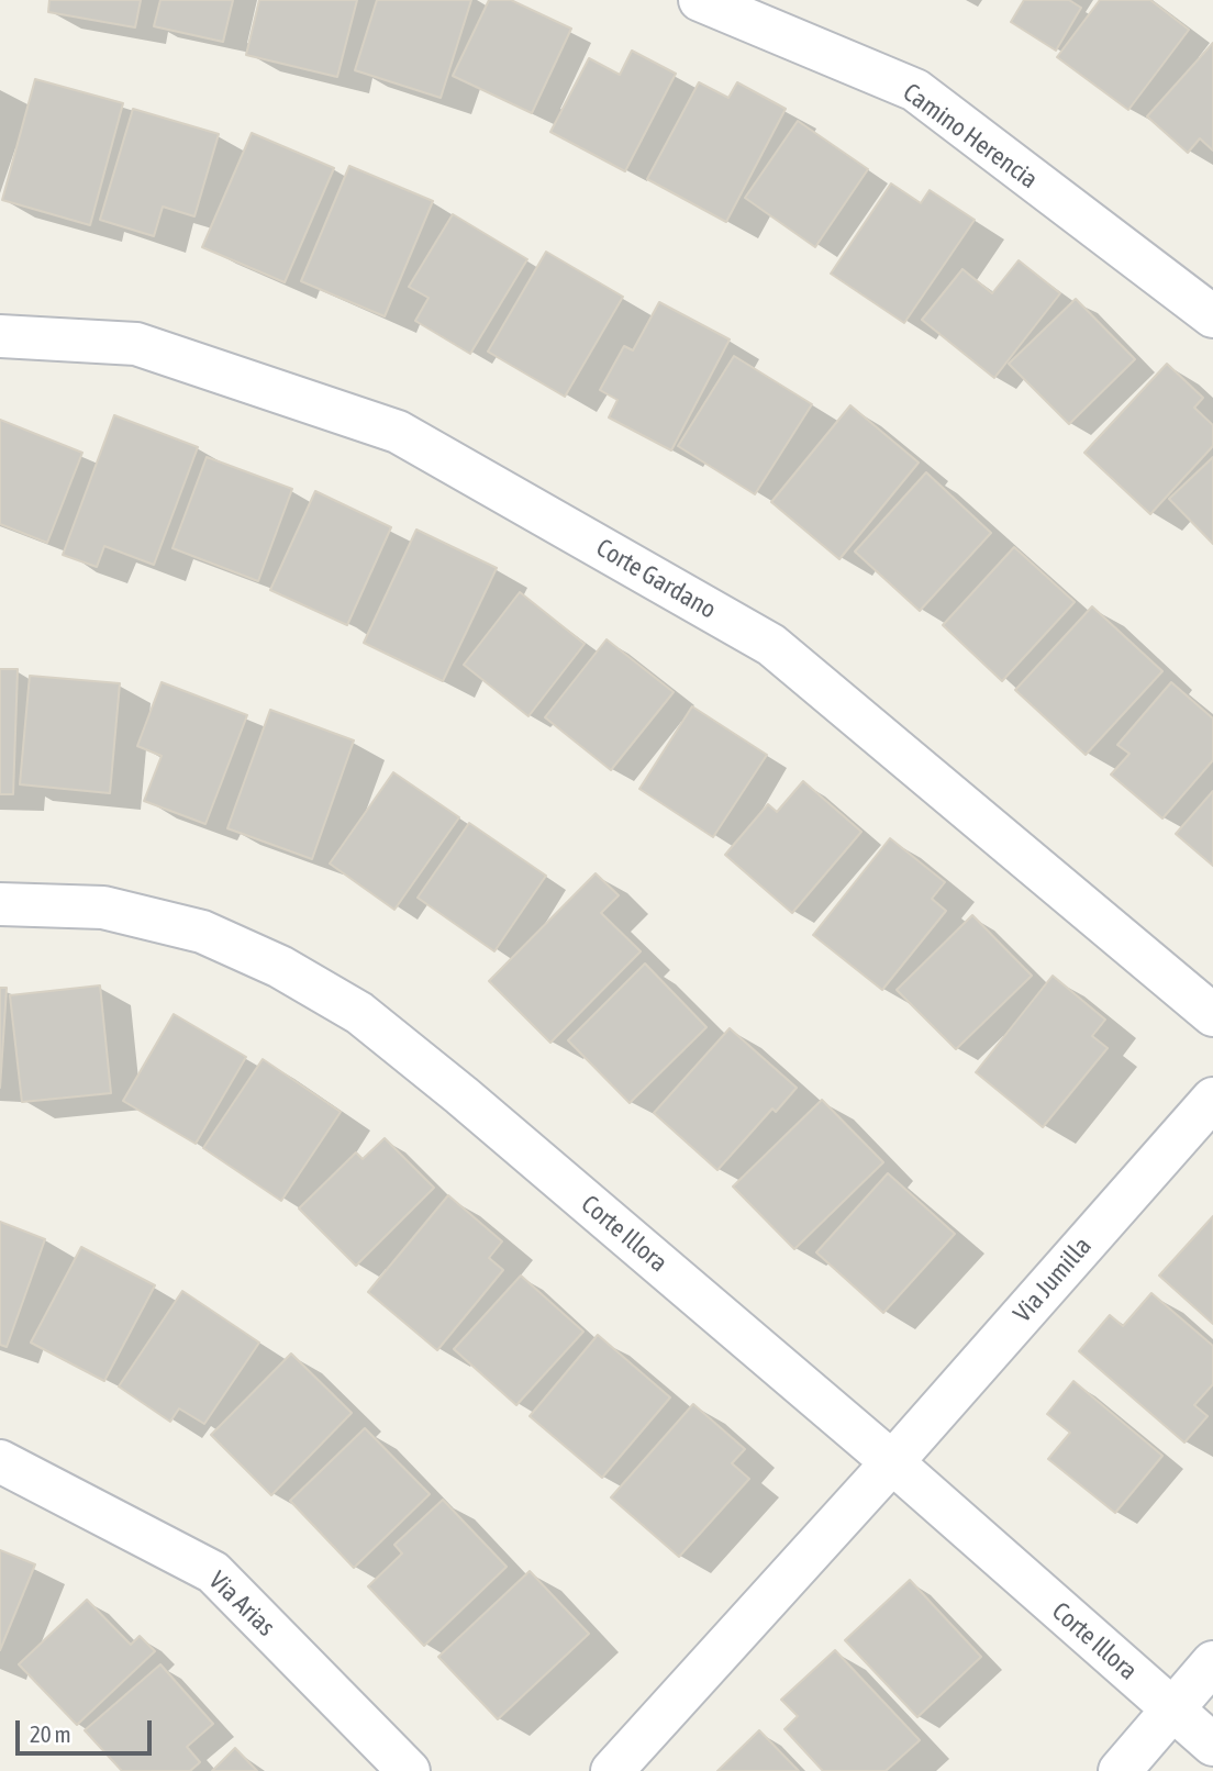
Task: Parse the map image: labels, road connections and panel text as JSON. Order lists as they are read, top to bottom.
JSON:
{
  "streets": {
    "street": [
      "Camino Herencia",
      "Corte Gardano",
      "Corte Illora",
      "Via Jumilla",
      "Via Arias"
    ]
  },
  "crossings": [
    ["Corte Illora", "Via Jumilla"]
  ],
  "scale_bar": "20 m"
}
